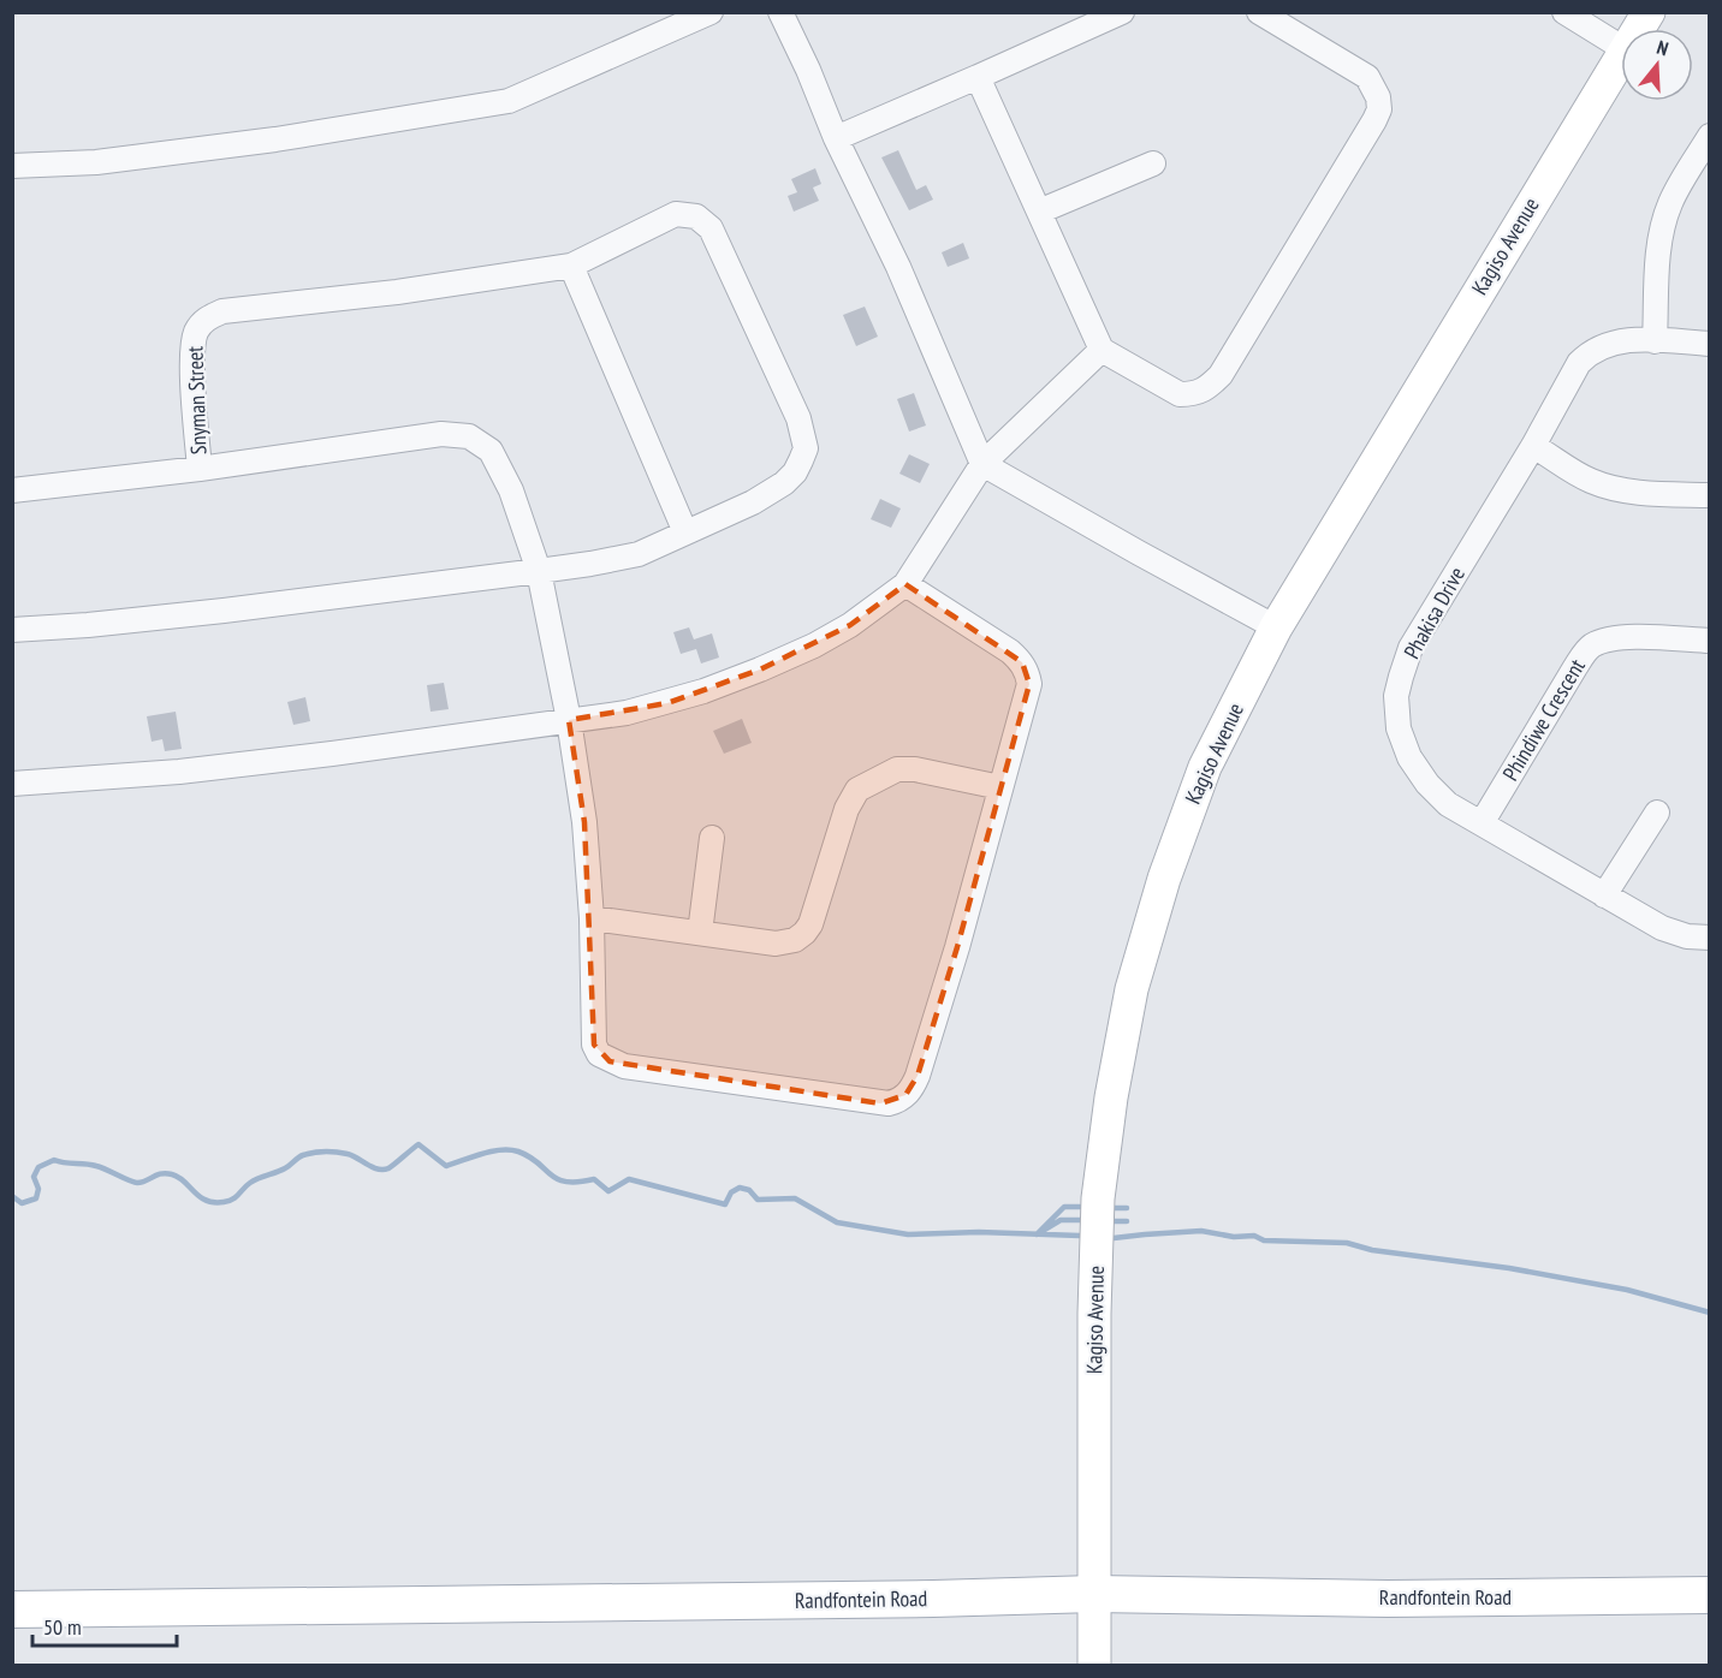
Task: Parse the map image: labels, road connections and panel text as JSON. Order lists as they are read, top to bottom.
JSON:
{
  "streets": {
    "main road": ["Randfontein Road"],
    "street": [
      "Kagiso Avenue",
      "Snyman Street",
      "Phakisa Drive",
      "Phindiwe Crescent"
    ]
  },
  "crossings": [
    ["Kagiso Avenue", "Randfontein Road"],
    ["Phakisa Drive", "Phindiwe Crescent"]
  ],
  "scale_bar": "50 m",
  "north": "top"
}
